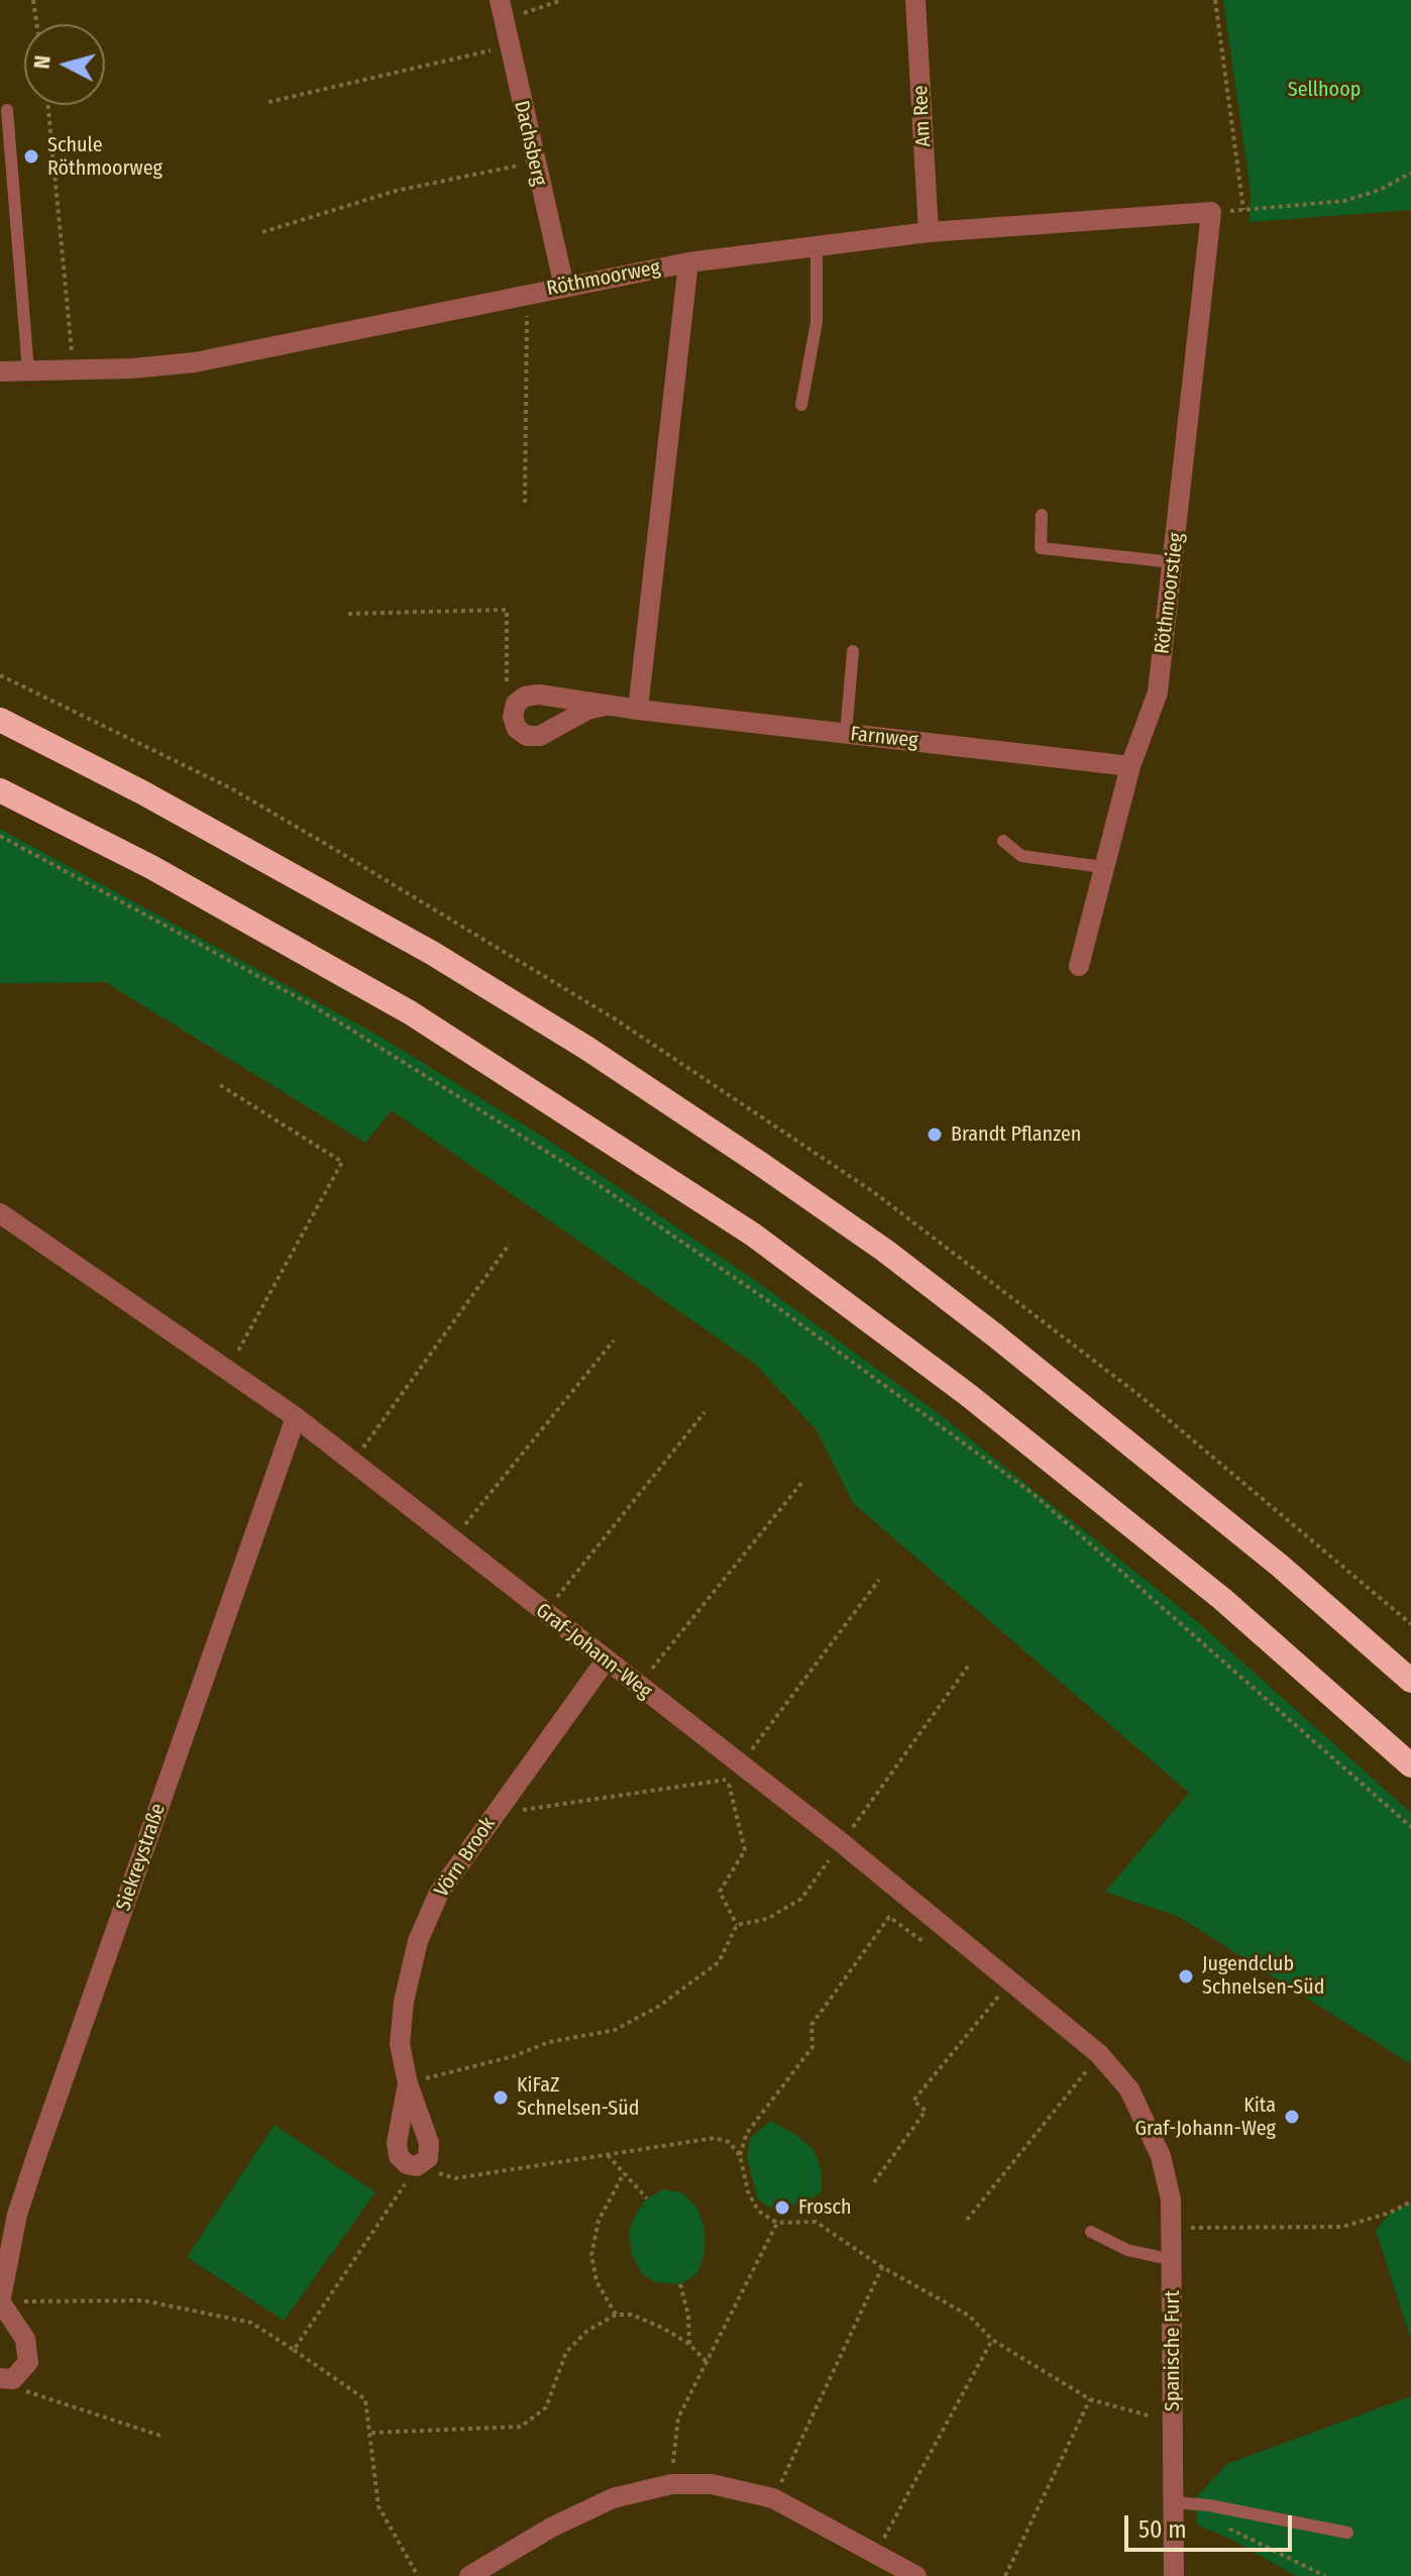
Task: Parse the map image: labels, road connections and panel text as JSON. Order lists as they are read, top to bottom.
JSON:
{
  "streets": {
    "street": [
      "Am Ree",
      "Dachsberg",
      "Röthmoorweg",
      "Röthmoorstieg",
      "Farnweg",
      "Graf-Johann-Weg",
      "Siekreystraße",
      "Vörn Brook",
      "Spanische Furt"
    ]
  },
  "crossings": [
    ["Am Ree", "Röthmoorweg"],
    ["Dachsberg", "Röthmoorweg"],
    ["Röthmoorweg", "Röthmoorstieg"],
    ["Röthmoorstieg", "Farnweg"],
    ["Graf-Johann-Weg", "Siekreystraße"],
    ["Graf-Johann-Weg", "Vörn Brook"],
    ["Graf-Johann-Weg", "Spanische Furt"]
  ],
  "parks": ["Sellhoop"],
  "places": [
    "Schule Röthmoorweg",
    "Brandt Pflanzen",
    "Jugendclub Schnelsen-Süd",
    "KiFaZ Schnelsen-Süd",
    "Kita Graf-Johann-Weg",
    "Frosch"
  ],
  "scale_bar": "50 m",
  "north": "left"
}
